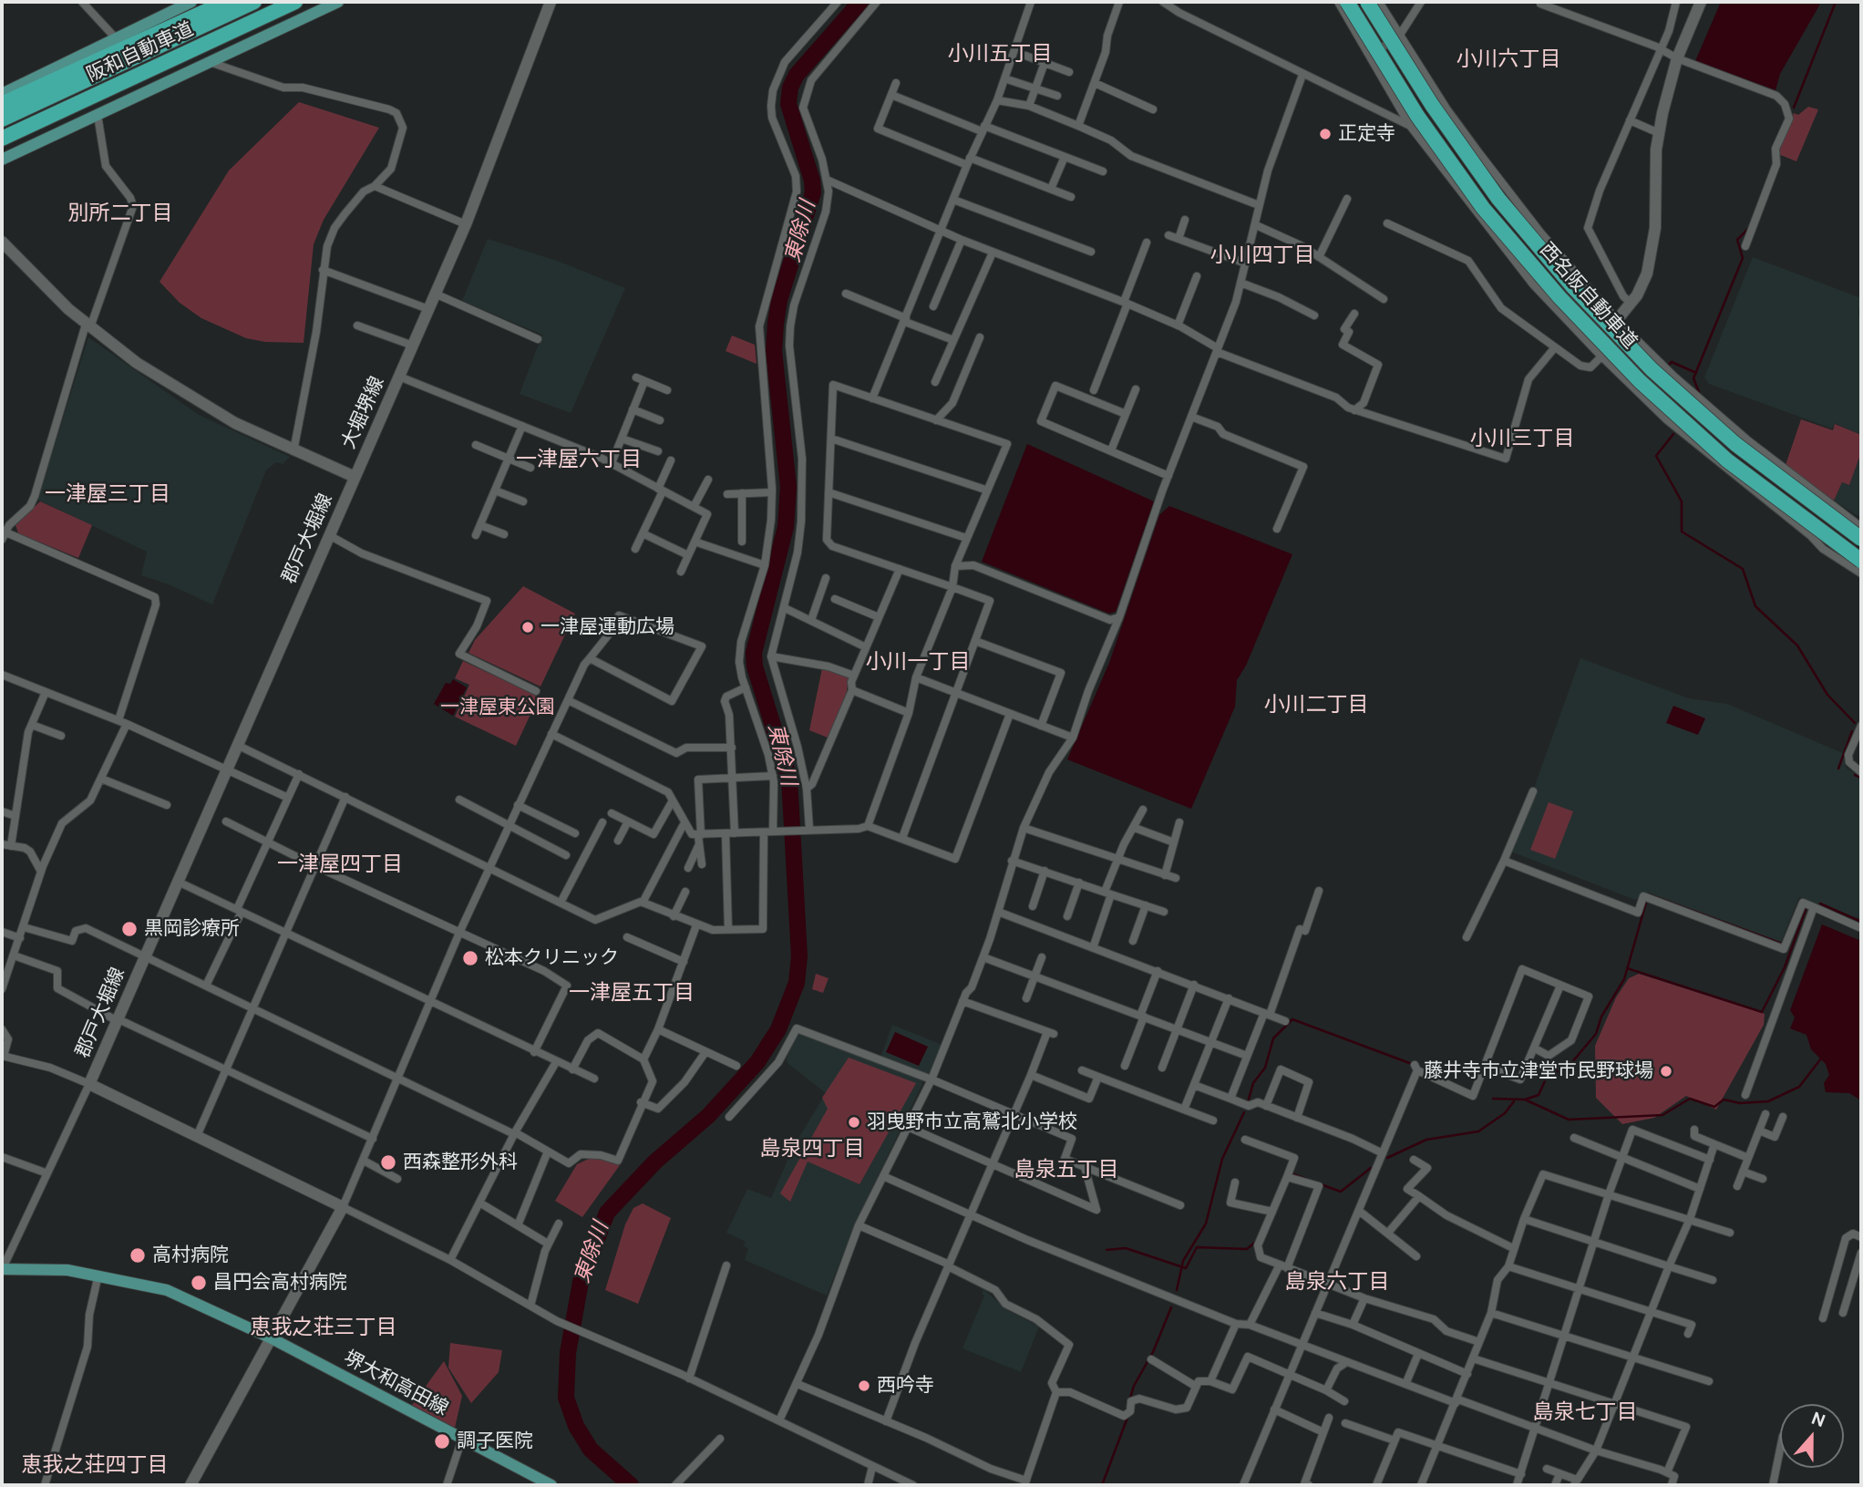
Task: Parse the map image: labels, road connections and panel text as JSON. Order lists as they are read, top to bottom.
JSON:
{
  "streets": {
    "highway": ["阪和自動車道", "西名阪自動車道"],
    "main road": ["大堀堺線", "郡戸大堀線", "堺大和高田線"]
  },
  "crossings": [
    ["大堀堺線", "郡戸大堀線"]
  ],
  "districts": [
    "小川五丁目",
    "小川六丁目",
    "別所二丁目",
    "小川四丁目",
    "小川三丁目",
    "一津屋六丁目",
    "一津屋三丁目",
    "小川一丁目",
    "小川二丁目",
    "一津屋四丁目",
    "一津屋五丁目",
    "島泉四丁目",
    "島泉五丁目",
    "島泉六丁目",
    "恵我之荘三丁目",
    "島泉七丁目",
    "恵我之荘四丁目"
  ],
  "water": ["東除川"],
  "parks": ["一津屋東公園"],
  "places": [
    "正定寺",
    "一津屋運動広場",
    "黒岡診療所",
    "松本クリニック",
    "藤井寺市立津堂市民野球場",
    "羽曳野市立高鷲北小学校",
    "西森整形外科",
    "高村病院",
    "昌円会高村病院",
    "西吟寺",
    "調子医院"
  ],
  "north": "top"
}
